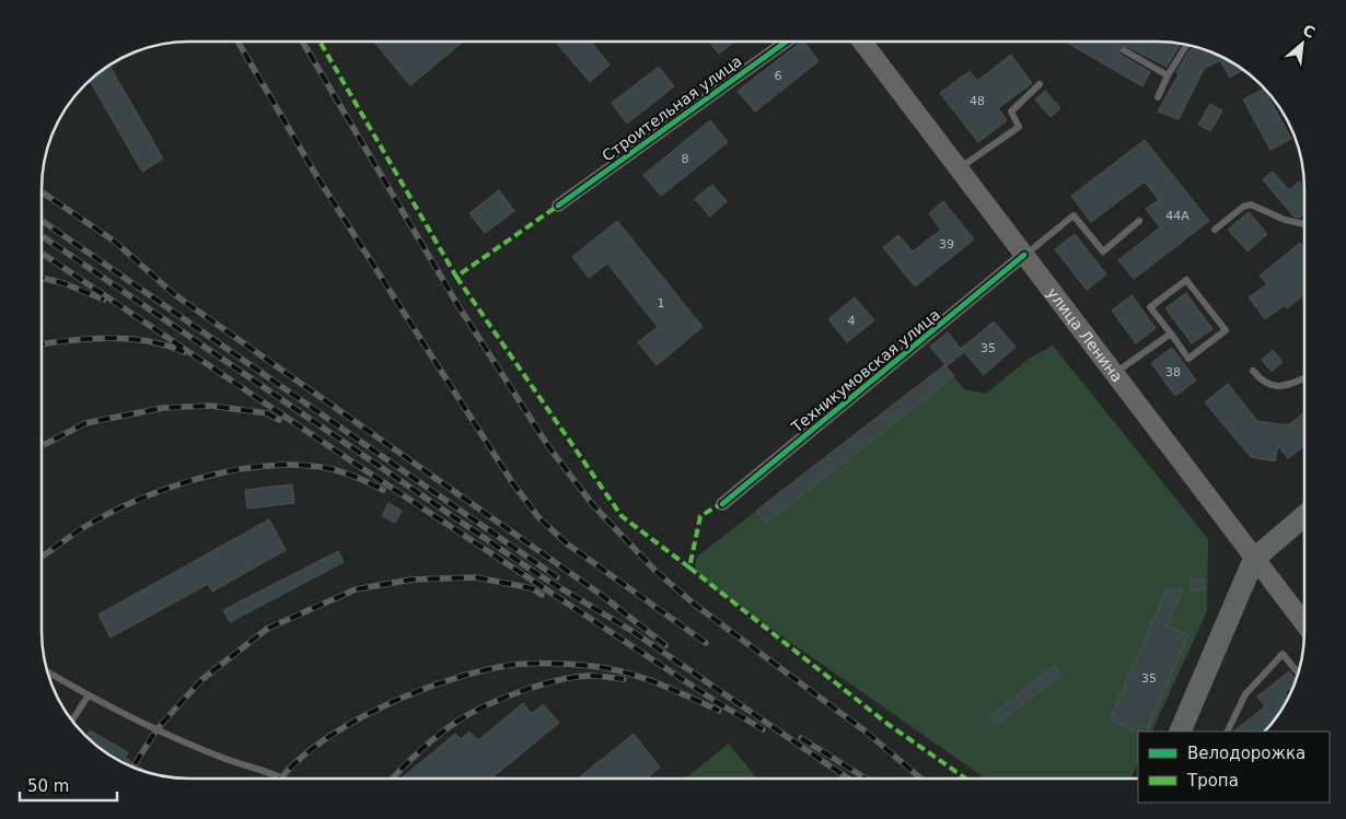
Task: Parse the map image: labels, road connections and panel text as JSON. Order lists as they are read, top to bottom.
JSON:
{
  "streets": {
    "main road": ["улица Ленина"],
    "street": ["Строительная улица", "Техникумовская улица"]
  },
  "crossings": [
    ["улица Ленина", "Техникумовская улица"]
  ],
  "house_numbers": [
    "6",
    "48",
    "8",
    "44А",
    "39",
    "1",
    "4",
    "35",
    "38",
    "35"
  ],
  "legend": ["Велодорожка", "Тропа"],
  "scale_bar": "50 m",
  "north": "top right"
}
